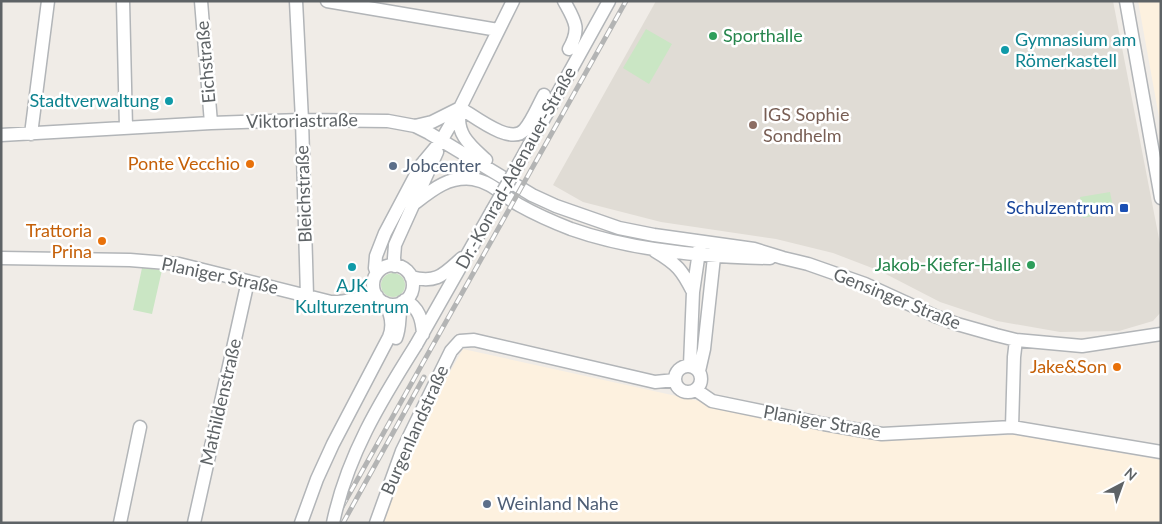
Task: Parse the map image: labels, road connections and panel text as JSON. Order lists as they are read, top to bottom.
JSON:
{
  "streets": {
    "street": [
      "Eichstraße",
      "Viktoriastraße",
      "Dr.-Konrad-Adenauer-Straße",
      "Bleichstraße",
      "Planiger Straße",
      "Gensinger Straße",
      "Mathildenstraße",
      "Burgenlandstraße"
    ]
  },
  "crossings": [
    ["Eichstraße", "Viktoriastraße"],
    ["Viktoriastraße", "Bleichstraße"],
    ["Viktoriastraße", "Gensinger Straße"],
    ["Bleichstraße", "Planiger Straße"],
    ["Planiger Straße", "Mathildenstraße"],
    ["Planiger Straße", "Burgenlandstraße"]
  ],
  "places": {
    "other": [
      "Sporthalle",
      "Gymnasium am Römerkastell",
      "Stadtverwaltung",
      "IGS Sophie Sondhelm",
      "Ponte Vecchio",
      "Jobcenter",
      "Trattoria Prina",
      "Jakob-Kiefer-Halle",
      "AJK Kulturzentrum",
      "Jake&Son",
      "Weinland Nahe"
    ],
    "transit": ["Schulzentrum"]
  },
  "north": "top right"
}
